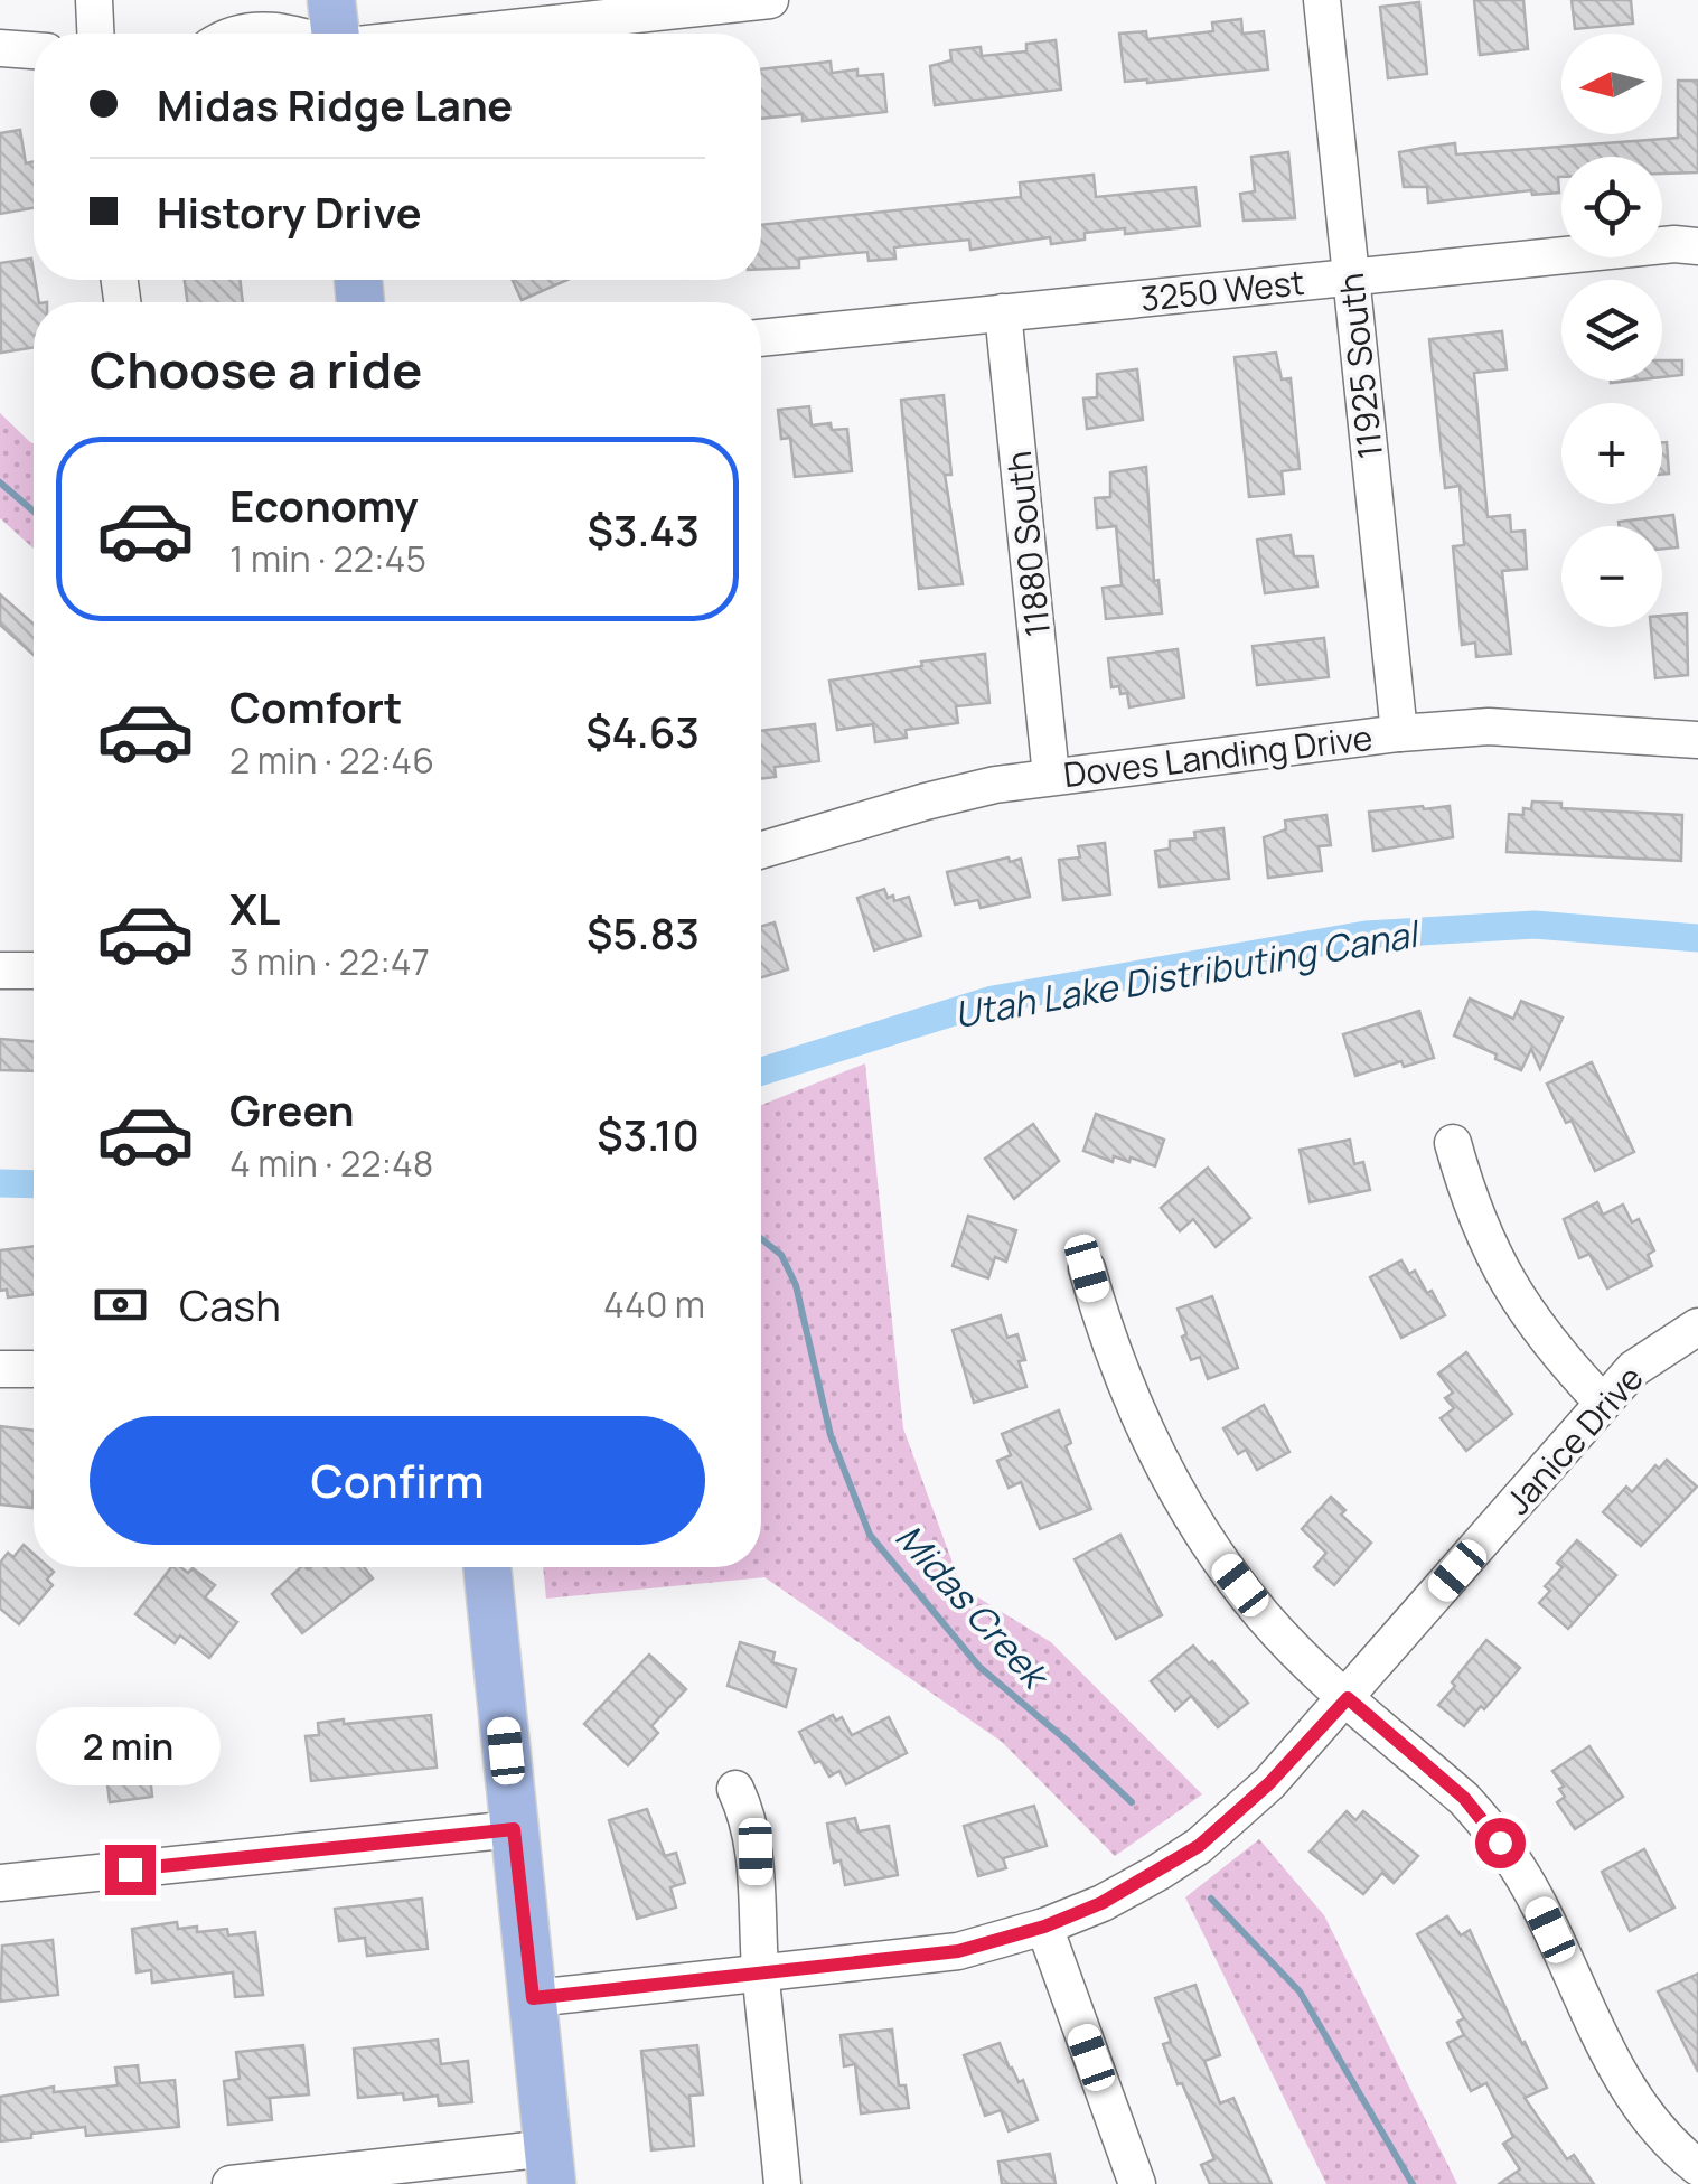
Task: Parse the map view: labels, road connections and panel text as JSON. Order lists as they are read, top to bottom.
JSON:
{
  "streets": {
    "street": [
      "3250 West",
      "11925 South",
      "11880 South",
      "Doves Landing Drive",
      "Janice Drive"
    ]
  },
  "crossings": [
    ["3250 West", "11925 South"],
    ["3250 West", "11880 South"],
    ["11925 South", "Doves Landing Drive"],
    ["11880 South", "Doves Landing Drive"]
  ],
  "water": ["Utah Lake Distributing Canal", "Midas Creek"],
  "north": "left",
  "page": {
    "map_buttons": ["+", "−"],
    "banner": ["Midas Ridge Lane", "History Drive"],
    "heading": "Choose a ride",
    "list": [
      {
        "name": "Economy",
        "note": "1 min · 22:45",
        "value": "$3.43"
      },
      {
        "name": "Comfort",
        "note": "2 min · 22:46",
        "value": "$4.63"
      },
      {
        "name": "XL",
        "note": "3 min · 22:47",
        "value": "$5.83"
      },
      {
        "name": "Green",
        "note": "4 min · 22:48",
        "value": "$3.10"
      }
    ],
    "pay": ["Cash", "440 m"],
    "buttons": "Confirm",
    "bubble": "2 min"
  }
}
